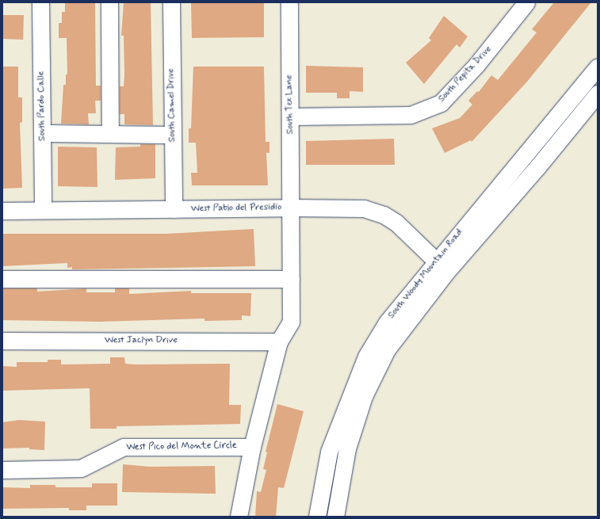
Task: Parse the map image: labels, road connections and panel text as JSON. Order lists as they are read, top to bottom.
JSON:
{
  "streets": {
    "street": [
      "South Pepita Drive",
      "South Tex Lane",
      "South Camel Drive",
      "South Pardo Calle",
      "West Patio del Presidio",
      "South Woody Mountain Road",
      "West Jaclyn Drive",
      "West Pico del Monte Circle"
    ]
  },
  "crossings": [
    ["South Pepita Drive", "South Tex Lane"],
    ["South Tex Lane", "West Patio del Presidio"],
    ["South Camel Drive", "West Patio del Presidio"],
    ["South Pardo Calle", "West Patio del Presidio"],
    ["West Patio del Presidio", "South Woody Mountain Road"]
  ]
}
